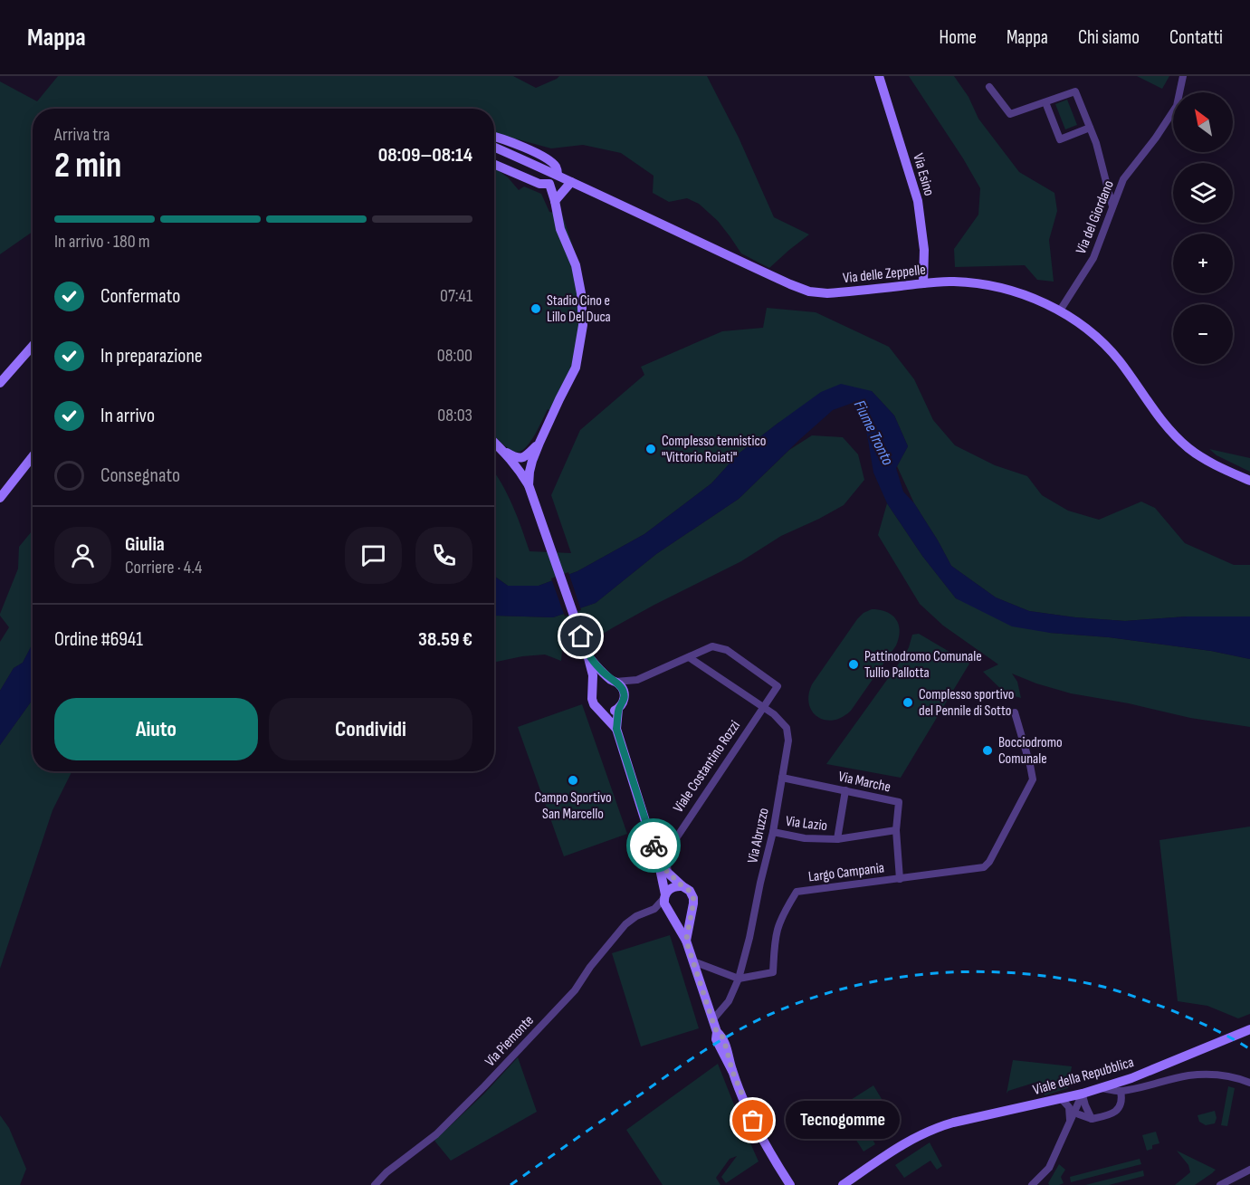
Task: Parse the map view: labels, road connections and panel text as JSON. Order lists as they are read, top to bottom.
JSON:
{
  "streets": {
    "street": [
      "Via Esino",
      "Via del Giordano",
      "Via delle Zeppelle",
      "Viale Costantino Rozzi",
      "Via Marche",
      "Via Lazio",
      "Via Abruzzo",
      "Largo Campania",
      "Via Piemonte",
      "Viale della Repubblica"
    ]
  },
  "crossings": [
    ["Via Esino", "Via delle Zeppelle"],
    ["Via del Giordano", "Via delle Zeppelle"],
    ["Viale Costantino Rozzi", "Via Abruzzo"],
    ["Via Marche", "Via Lazio"],
    ["Via Marche", "Via Abruzzo"],
    ["Via Marche", "Largo Campania"],
    ["Via Lazio", "Via Abruzzo"],
    ["Via Abruzzo", "Largo Campania"]
  ],
  "water": ["Fiume Tronto"],
  "places": [
    "Stadio Cino e Lillo Del Duca",
    "Complesso tennistico \"Vittorio Roiati\"",
    "Pattinodromo Comunale Tullio Pallotta",
    "Complesso sportivo del Pennile di Sotto",
    "Bocciodromo Comunale",
    "Campo Sportivo San Marcello",
    "Tecnogomme"
  ],
  "north": "top left",
  "page": {
    "header": "Mappa",
    "nav": [
      "Home",
      "Mappa",
      "Chi siamo",
      "Contatti"
    ],
    "map_buttons": ["+", "−"],
    "heading": ["2 min", "Arriva tra", "08:09–08:14"],
    "panel": [
      "Giulia",
      "Corriere · 4.4",
      "Ordine #6941",
      "38.59 €"
    ],
    "bar": "In arrivo · 180 m",
    "list": [
      ["Confermato", "07:41"],
      ["In preparazione", "08:00"],
      ["In arrivo", "08:03"],
      "Consegnato"
    ],
    "buttons": ["Aiuto", "Condividi"],
    "bubble": "Tecnogomme"
  }
}
